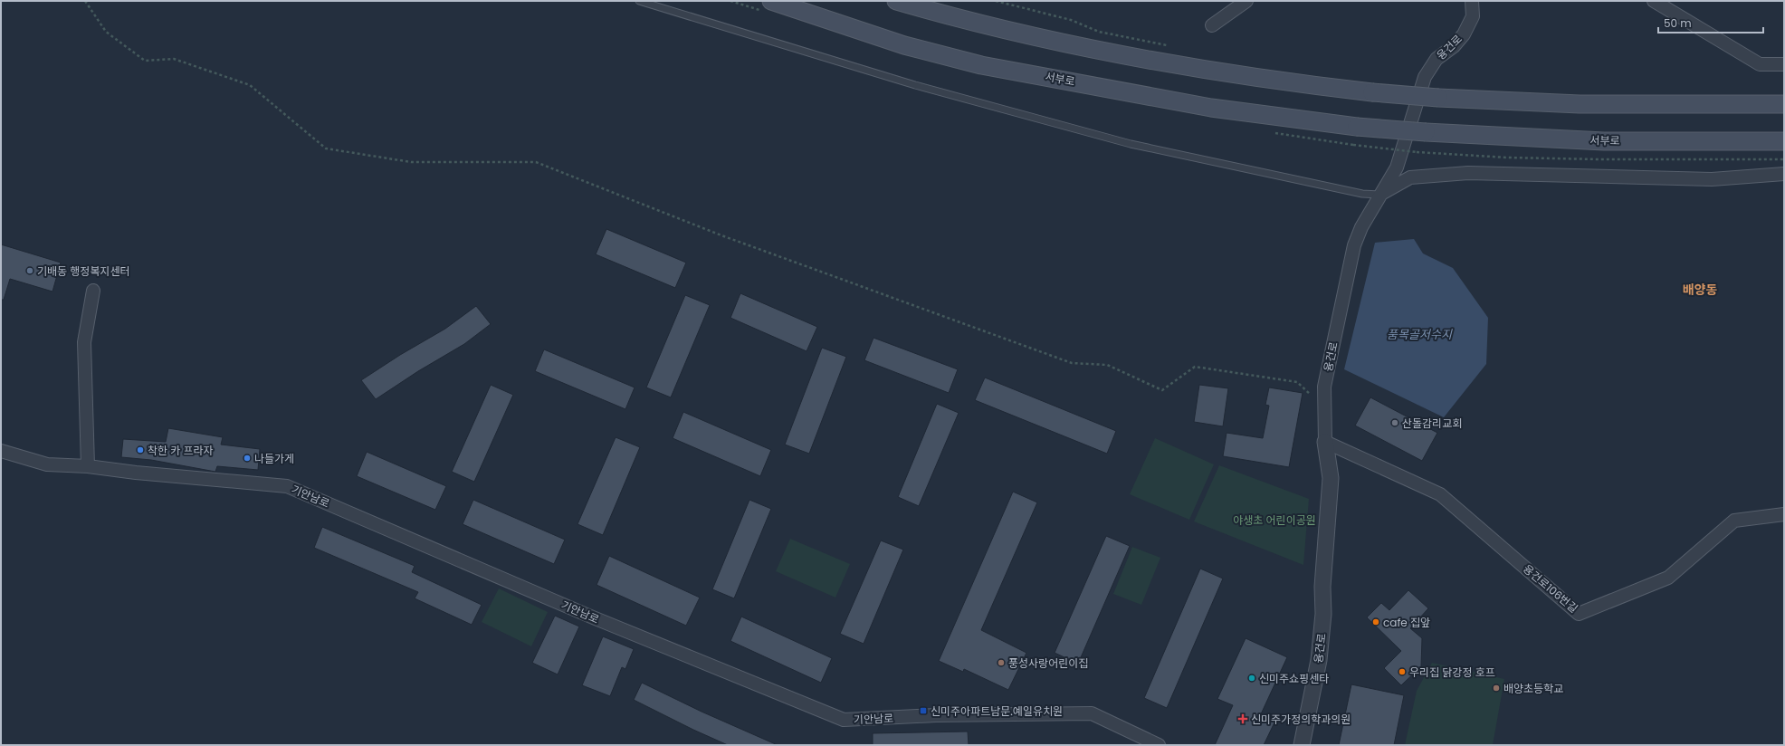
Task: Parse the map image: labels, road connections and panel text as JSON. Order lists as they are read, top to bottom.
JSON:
{
  "streets": {
    "main road": ["서부로"],
    "street": ["융건로", "기안남로", "융건로106번길"]
  },
  "crossings": [
    ["융건로", "융건로106번길"]
  ],
  "districts": ["배양동"],
  "water": ["품목골저수지"],
  "parks": ["야생초 어린이공원"],
  "places": {
    "other": [
      "기배동 행정복지센터",
      "산돌감리교회",
      "착한 카 프라자",
      "나들가게",
      "cafe 집앞",
      "풍성사랑어린이집",
      "우리집 닭강정 호프",
      "신미주쇼핑센타",
      "배양초등학교"
    ],
    "transit": ["신미주아파트남문.예일유치원"],
    "health": ["신미주가정의학과의원"]
  },
  "scale_bar": "50 m"
}
